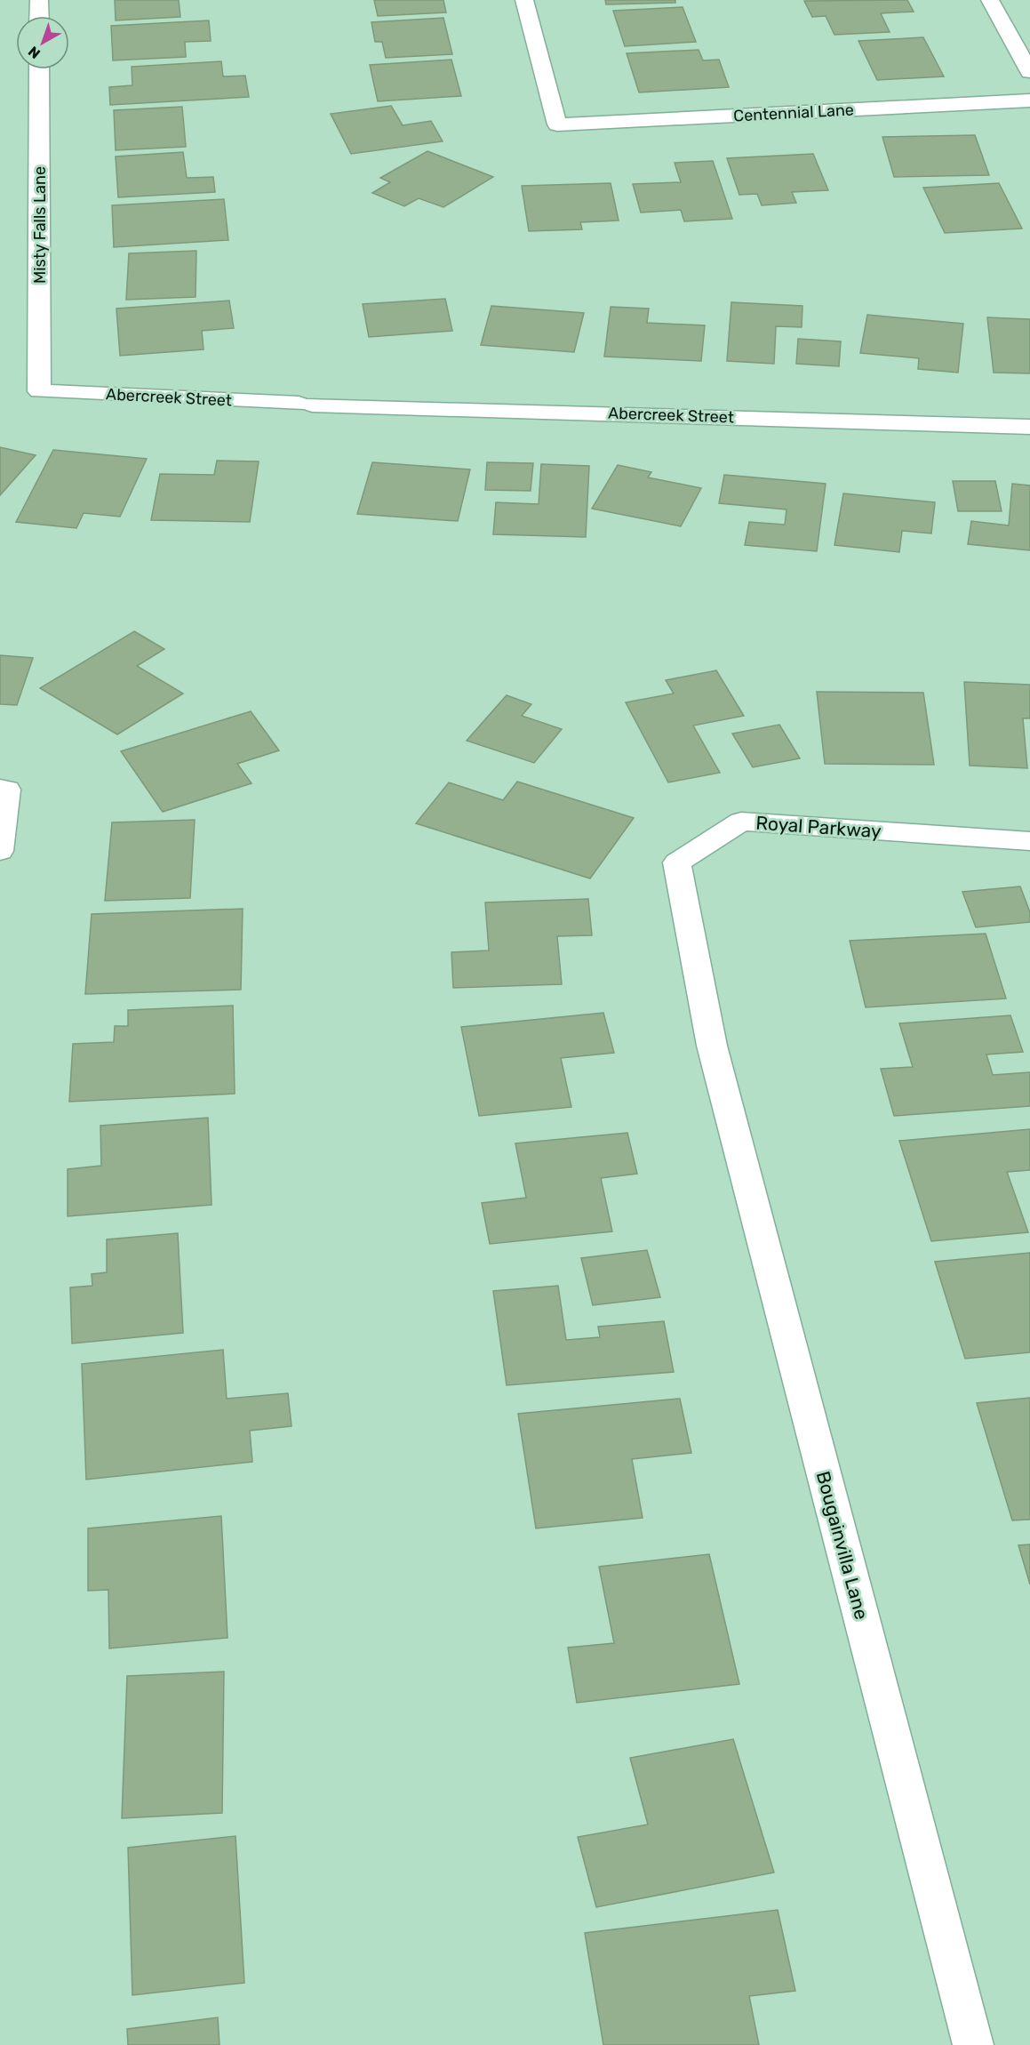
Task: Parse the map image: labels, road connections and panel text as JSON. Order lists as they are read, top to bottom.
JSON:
{
  "streets": {
    "street": [
      "Centennial Lane",
      "Misty Falls Lane",
      "Abercreek Street",
      "Royal Parkway",
      "Bougainvilla Lane"
    ]
  },
  "crossings": [
    ["Misty Falls Lane", "Abercreek Street"],
    ["Royal Parkway", "Bougainvilla Lane"]
  ],
  "north": "bottom left"
}
